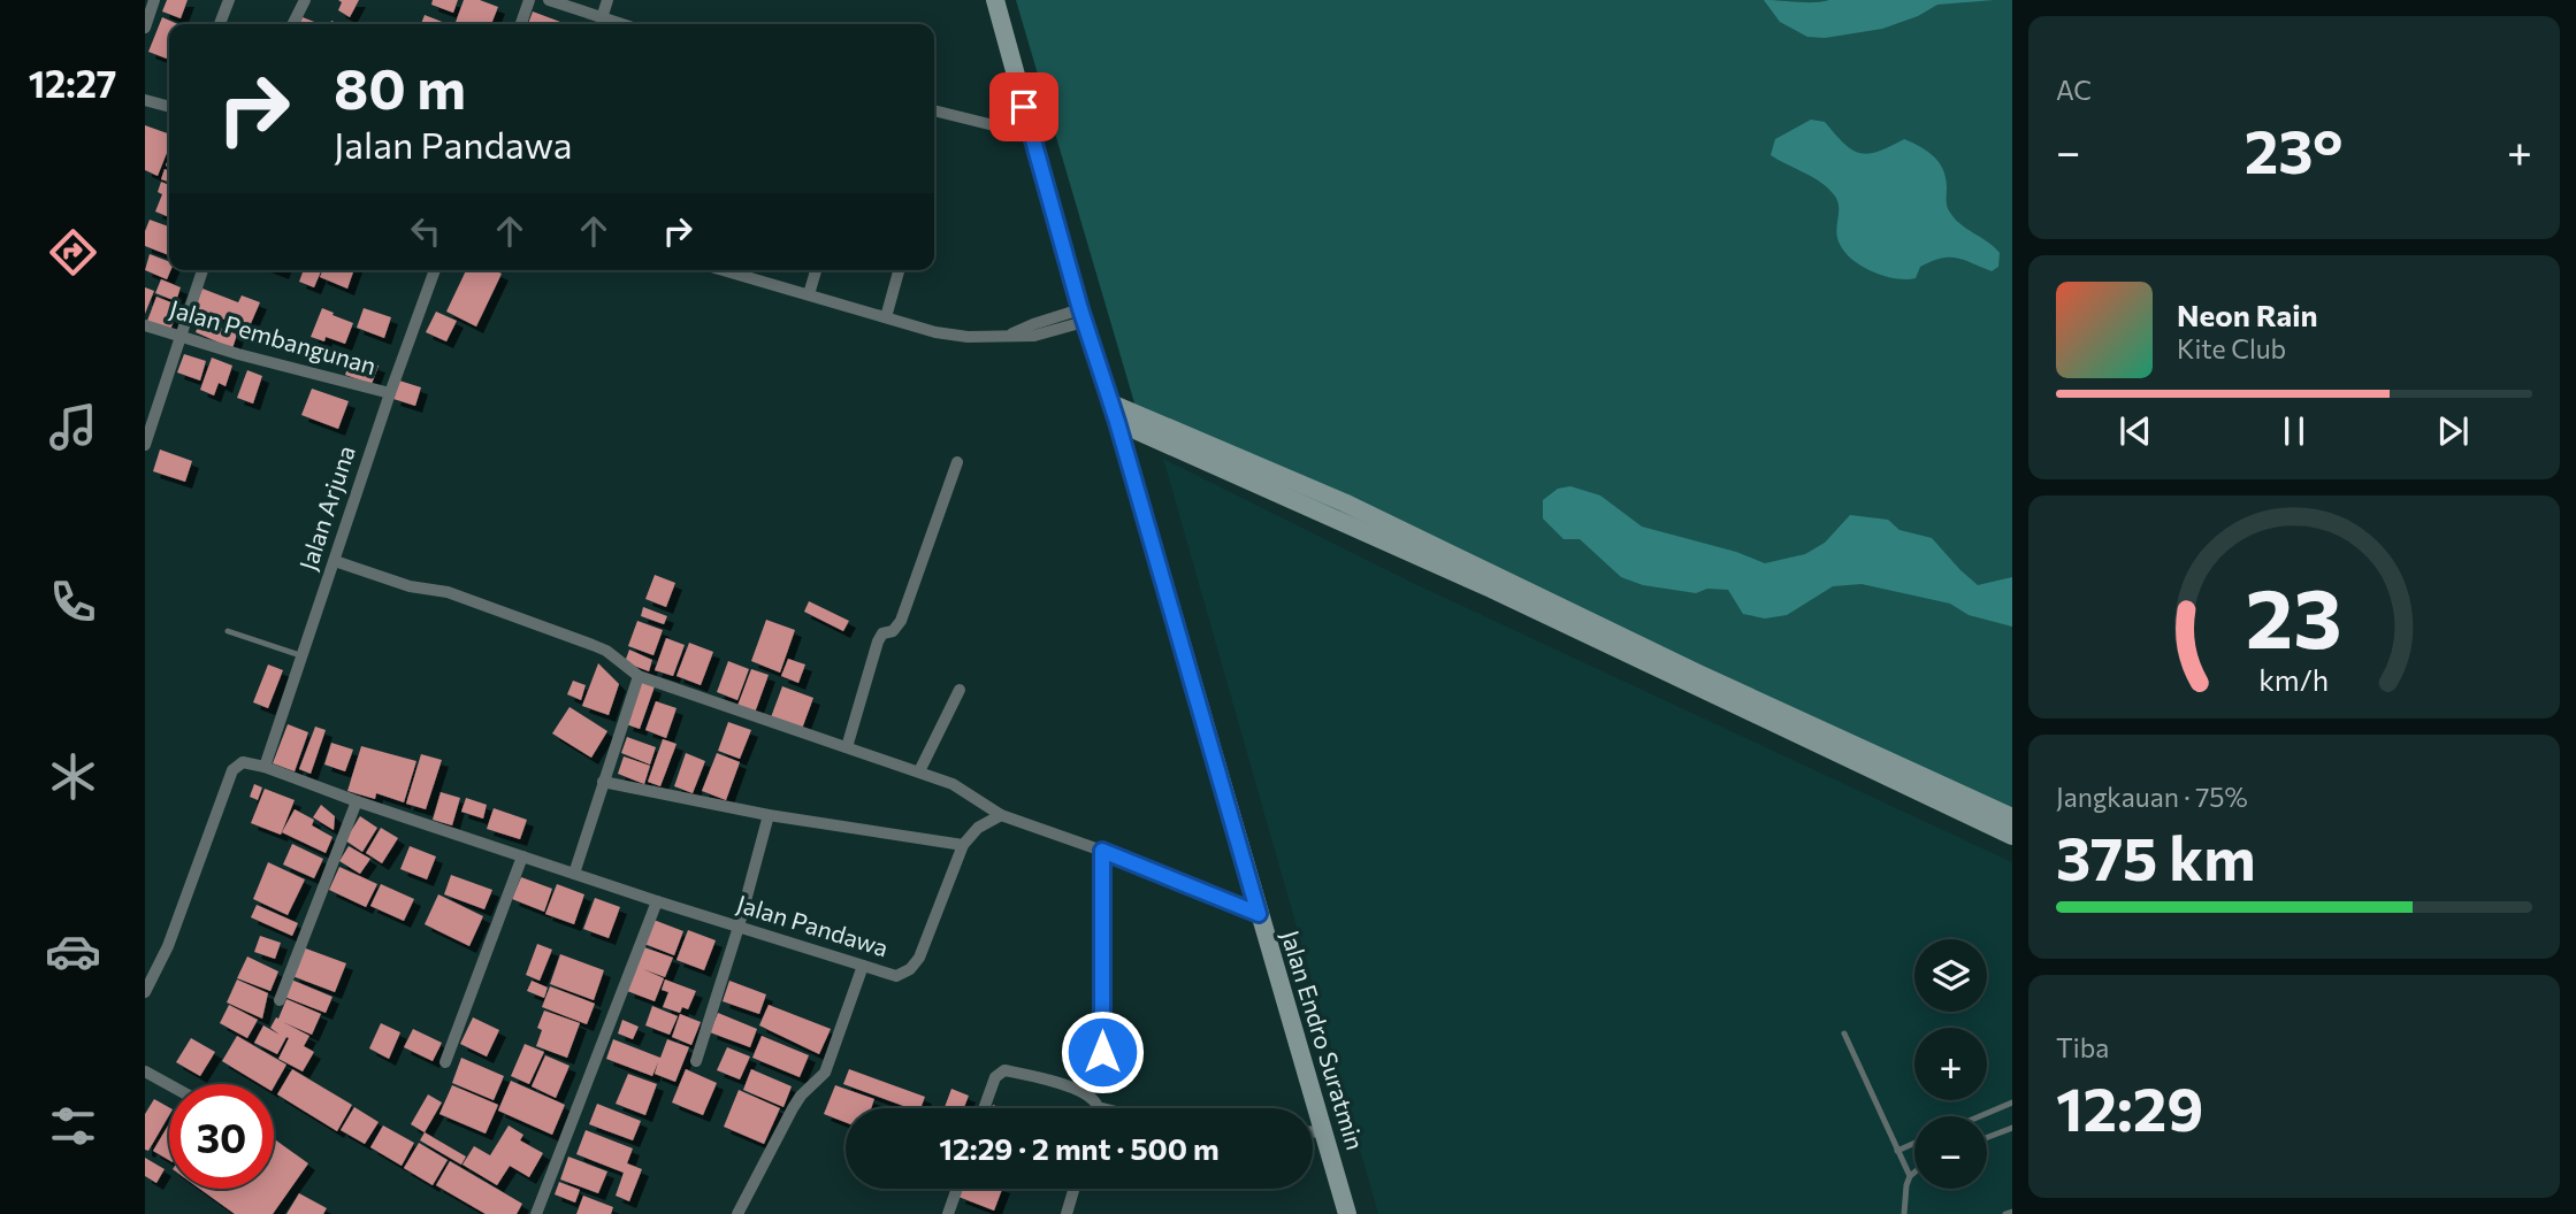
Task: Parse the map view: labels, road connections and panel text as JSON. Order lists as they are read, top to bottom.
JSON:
{
  "streets": {
    "street": [
      "Jalan Pembangunan",
      "Jalan Arjuna",
      "Jalan Pandawa",
      "Jalan Endro Suratmin"
    ]
  },
  "crossings": [
    ["Jalan Pembangunan", "Jalan Arjuna"],
    ["Jalan Arjuna", "Jalan Pandawa"]
  ],
  "page": {
    "tabs": "12:27",
    "tile": [
      "AC",
      ["Jangkauan · 75%", "375 km"],
      ["Tiba", "12:29"]
    ],
    "turn": ["80 m", "Jalan Pandawa"],
    "heat": ["−", "23°", "+"],
    "song": ["Neon Rain", "Kite Club"],
    "map_buttons": ["+", "−"],
    "limit": "30",
    "trip": "12:29 · 2 mnt · 500 m",
    "gauge": ["23", "km/h"]
  }
}
